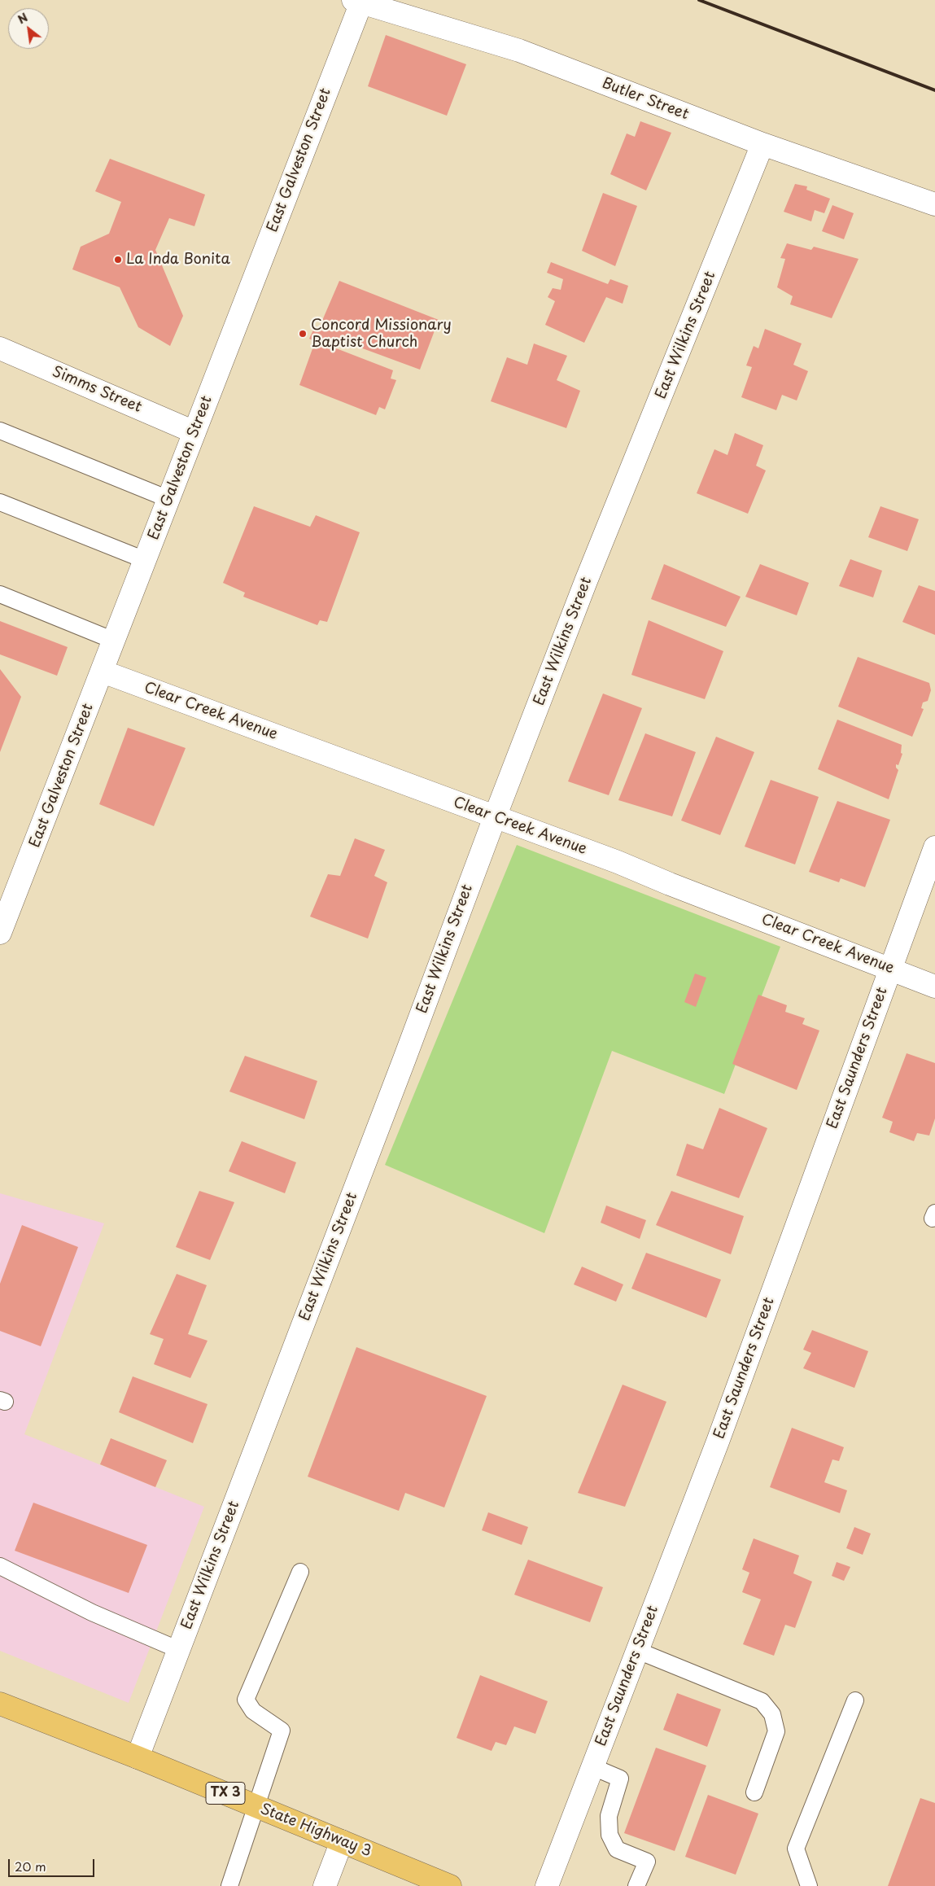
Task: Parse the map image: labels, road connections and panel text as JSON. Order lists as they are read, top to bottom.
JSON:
{
  "streets": {
    "main road": ["TX 3", "State Highway 3"],
    "street": [
      "Butler Street",
      "East Galveston Street",
      "East Wilkins Street",
      "Simms Street",
      "Clear Creek Avenue",
      "East Saunders Street"
    ]
  },
  "crossings": [
    ["Butler Street", "East Galveston Street"],
    ["Butler Street", "East Wilkins Street"],
    ["East Galveston Street", "Simms Street"],
    ["East Galveston Street", "Clear Creek Avenue"],
    ["East Wilkins Street", "Clear Creek Avenue"],
    ["East Wilkins Street", "State Highway 3"],
    ["Clear Creek Avenue", "East Saunders Street"]
  ],
  "places": ["La Inda Bonita", "Concord Missionary Baptist Church"],
  "scale_bar": "20 m",
  "north": "top left"
}
